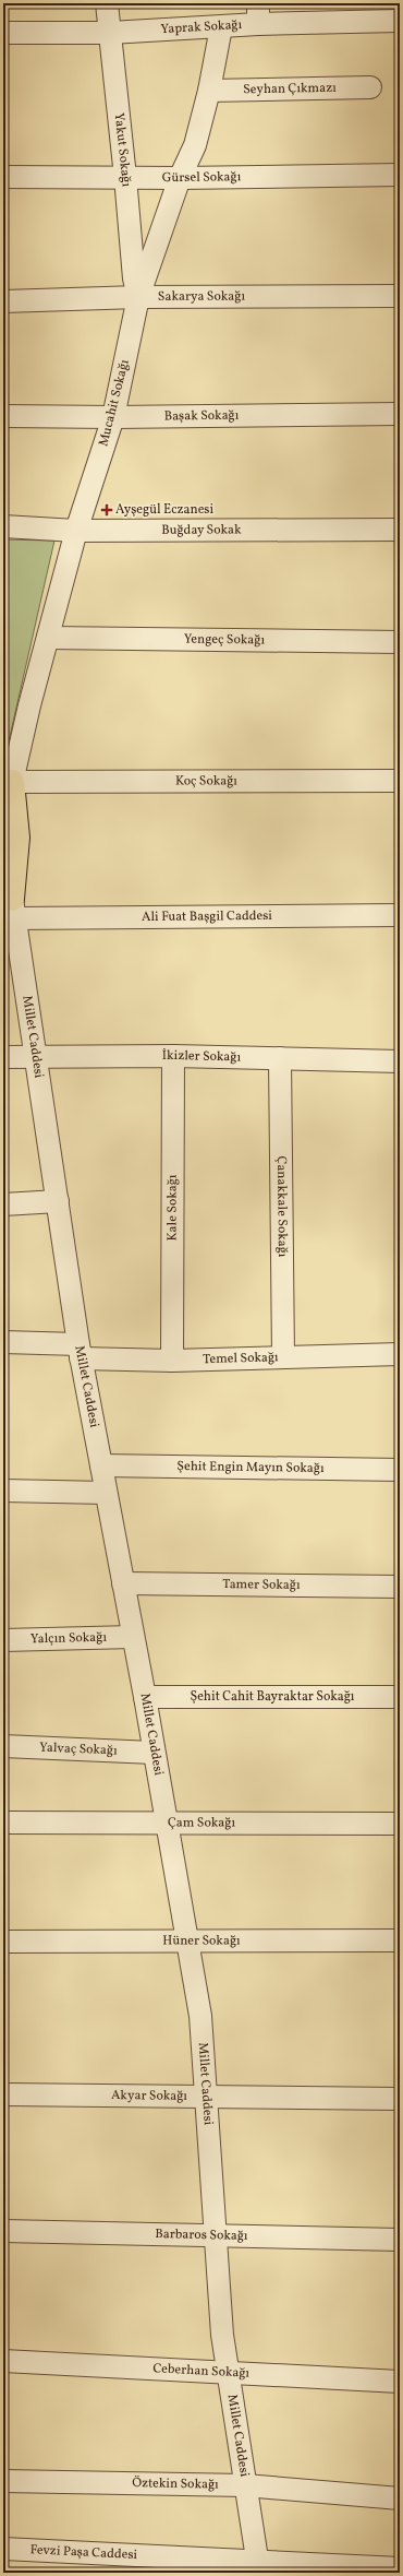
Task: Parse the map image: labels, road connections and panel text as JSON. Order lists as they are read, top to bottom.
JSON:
{
  "streets": {
    "street": [
      "Yaprak Sokağı",
      "Seyhan Çıkmazı",
      "Yakut Sokağı",
      "Gürsel Sokağı",
      "Sakarya Sokağı",
      "Mucahit Sokağı",
      "Başak Sokağı",
      "Buğday Sokak",
      "Yengeç Sokağı",
      "Koç Sokağı",
      "Ali Fuat Başgil Caddesi",
      "Millet Caddesi",
      "İkizler Sokağı",
      "Çanakkale Sokağı",
      "Kale Sokağı",
      "Temel Sokağı",
      "Şehit Engin Mayın Sokağı",
      "Tamer Sokağı",
      "Yalçın Sokağı",
      "Şehit Cahit Bayraktar Sokağı",
      "Yalvaç Sokağı",
      "Çam Sokağı",
      "Hüner Sokağı",
      "Akyar Sokağı",
      "Barbaros Sokağı",
      "Ceberhan Sokağı",
      "Öztekin Sokağı",
      "Fevzi Paşa Caddesi"
    ]
  },
  "crossings": [
    ["Yaprak Sokağı", "Yakut Sokağı"],
    ["Yaprak Sokağı", "Mucahit Sokağı"],
    ["Seyhan Çıkmazı", "Mucahit Sokağı"],
    ["Yakut Sokağı", "Gürsel Sokağı"],
    ["Yakut Sokağı", "Sakarya Sokağı"],
    ["Yakut Sokağı", "Mucahit Sokağı"],
    ["Gürsel Sokağı", "Mucahit Sokağı"],
    ["Sakarya Sokağı", "Mucahit Sokağı"],
    ["Mucahit Sokağı", "Başak Sokağı"],
    ["Mucahit Sokağı", "Buğday Sokak"],
    ["Mucahit Sokağı", "Yengeç Sokağı"],
    ["Mucahit Sokağı", "Koç Sokağı"],
    ["Ali Fuat Başgil Caddesi", "Millet Caddesi"],
    ["Millet Caddesi", "İkizler Sokağı"],
    ["Millet Caddesi", "Temel Sokağı"],
    ["Millet Caddesi", "Şehit Engin Mayın Sokağı"],
    ["Millet Caddesi", "Tamer Sokağı"],
    ["Millet Caddesi", "Yalçın Sokağı"],
    ["Millet Caddesi", "Şehit Cahit Bayraktar Sokağı"],
    ["Millet Caddesi", "Yalvaç Sokağı"],
    ["Millet Caddesi", "Çam Sokağı"],
    ["Millet Caddesi", "Hüner Sokağı"],
    ["Millet Caddesi", "Akyar Sokağı"],
    ["Millet Caddesi", "Barbaros Sokağı"],
    ["Millet Caddesi", "Ceberhan Sokağı"],
    ["Millet Caddesi", "Öztekin Sokağı"],
    ["Millet Caddesi", "Fevzi Paşa Caddesi"],
    ["İkizler Sokağı", "Çanakkale Sokağı"],
    ["İkizler Sokağı", "Kale Sokağı"],
    ["Çanakkale Sokağı", "Temel Sokağı"],
    ["Kale Sokağı", "Temel Sokağı"]
  ],
  "places": {
    "health": ["Ayşegül Eczanesi"]
  }
}
